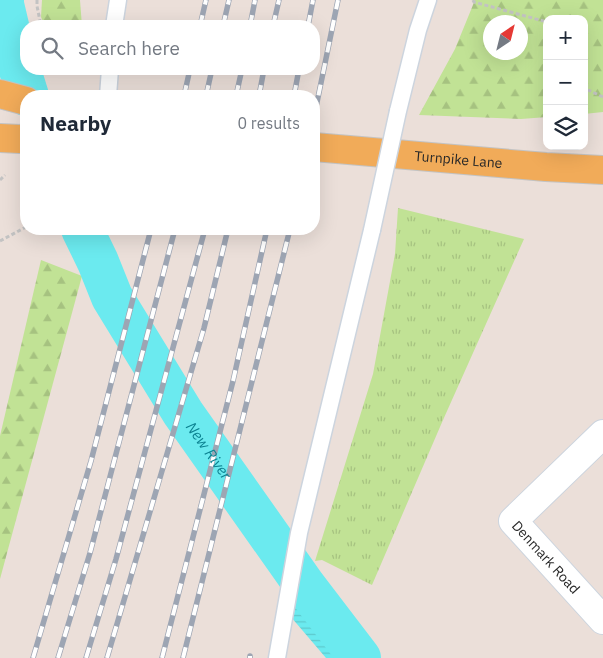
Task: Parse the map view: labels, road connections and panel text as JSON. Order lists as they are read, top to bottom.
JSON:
{
  "streets": {
    "main road": ["Turnpike Lane"],
    "street": ["Denmark Road"]
  },
  "water": ["New River"],
  "north": "top right",
  "page": {
    "map_buttons": ["+", "−"],
    "search": "Search here",
    "heading": ["Nearby", "0 results"]
  }
}
